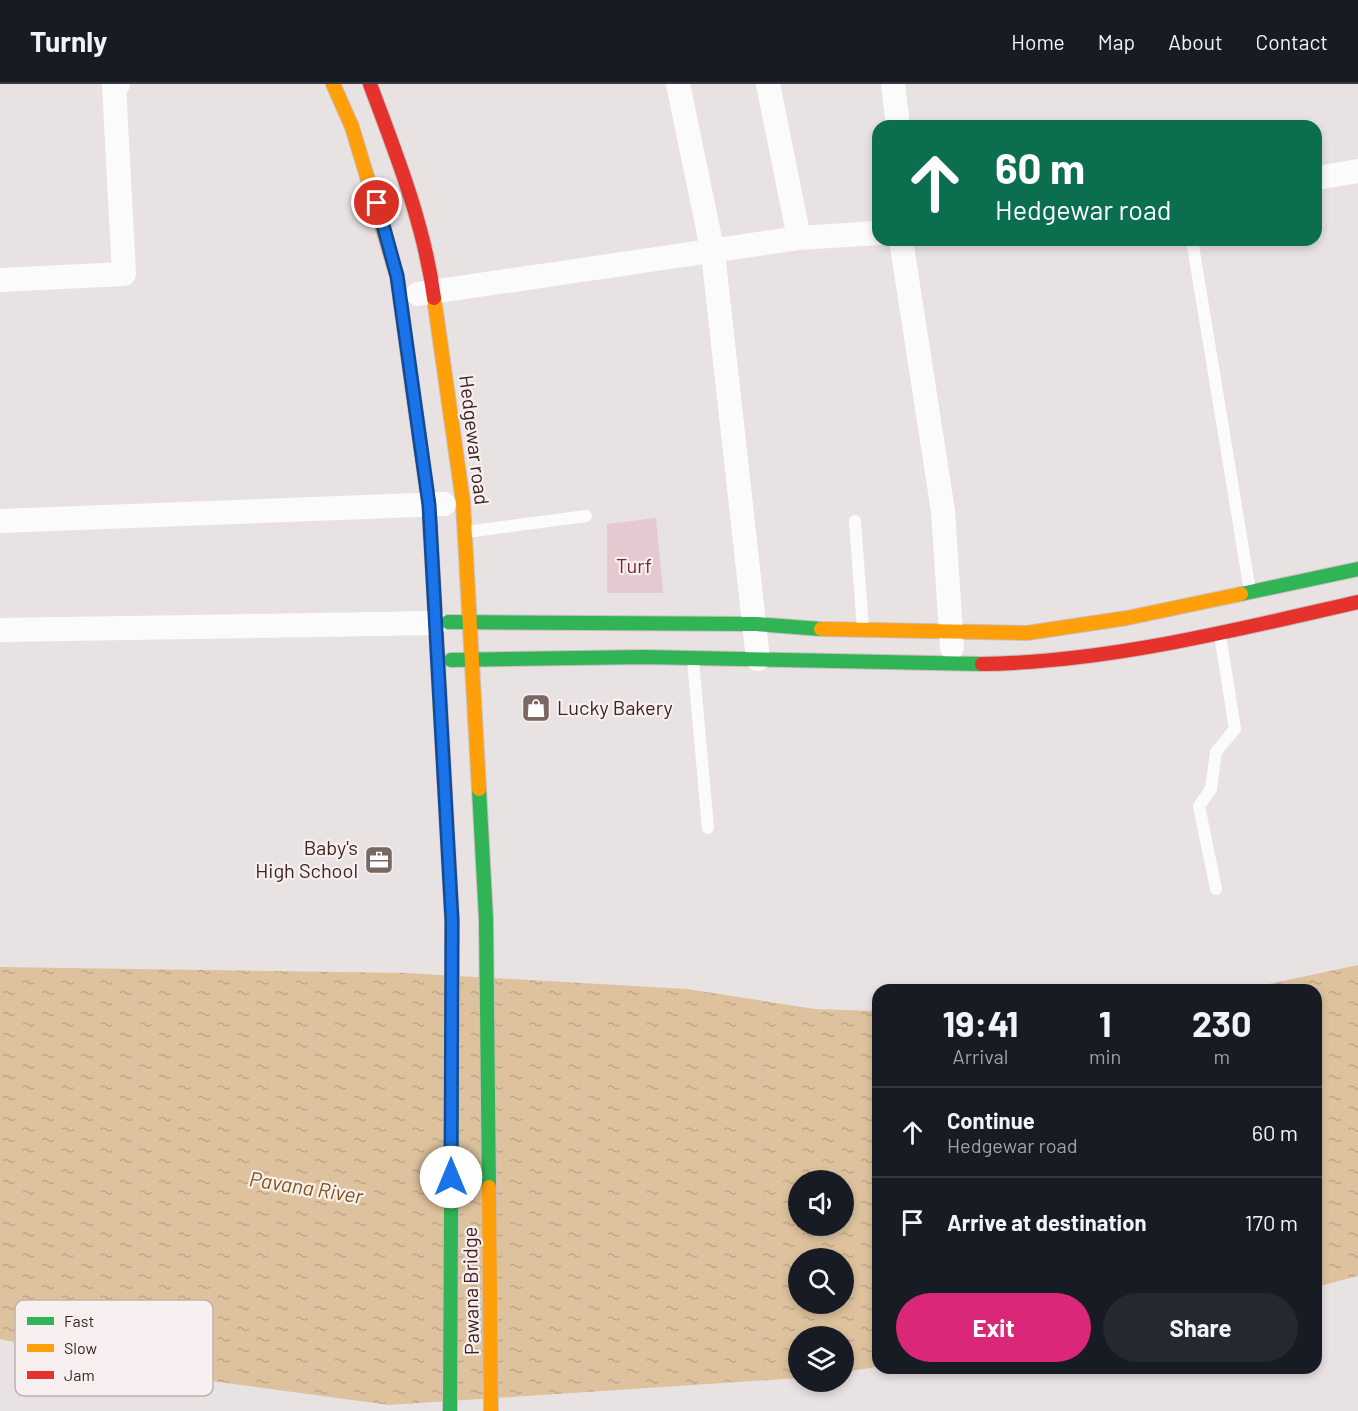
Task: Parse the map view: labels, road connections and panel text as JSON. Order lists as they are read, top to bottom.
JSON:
{
  "streets": {
    "street": ["Hedgewar road", "Pawana Bridge"]
  },
  "crossings": [
    ["Hedgewar road", "Pawana Bridge"]
  ],
  "water": ["Pavana River"],
  "parks": ["Turf"],
  "places": {
    "shop": ["Lucky Bakery"],
    "office": ["Baby's High School"]
  },
  "legend": ["Fast", "Slow", "Jam"],
  "page": {
    "header": "Turnly",
    "nav": [
      "Home",
      "Map",
      "About",
      "Contact"
    ],
    "turn": ["60 m", "Hedgewar road"],
    "eta": [
      "19:41",
      "Arrival",
      "1",
      "min",
      "230",
      "m"
    ],
    "list": [
      {
        "name": "Continue",
        "note": "Hedgewar road",
        "value": "60 m"
      },
      {
        "name": "Arrive at destination",
        "value": "170 m"
      }
    ],
    "buttons": ["Exit", "Share"]
  }
}
